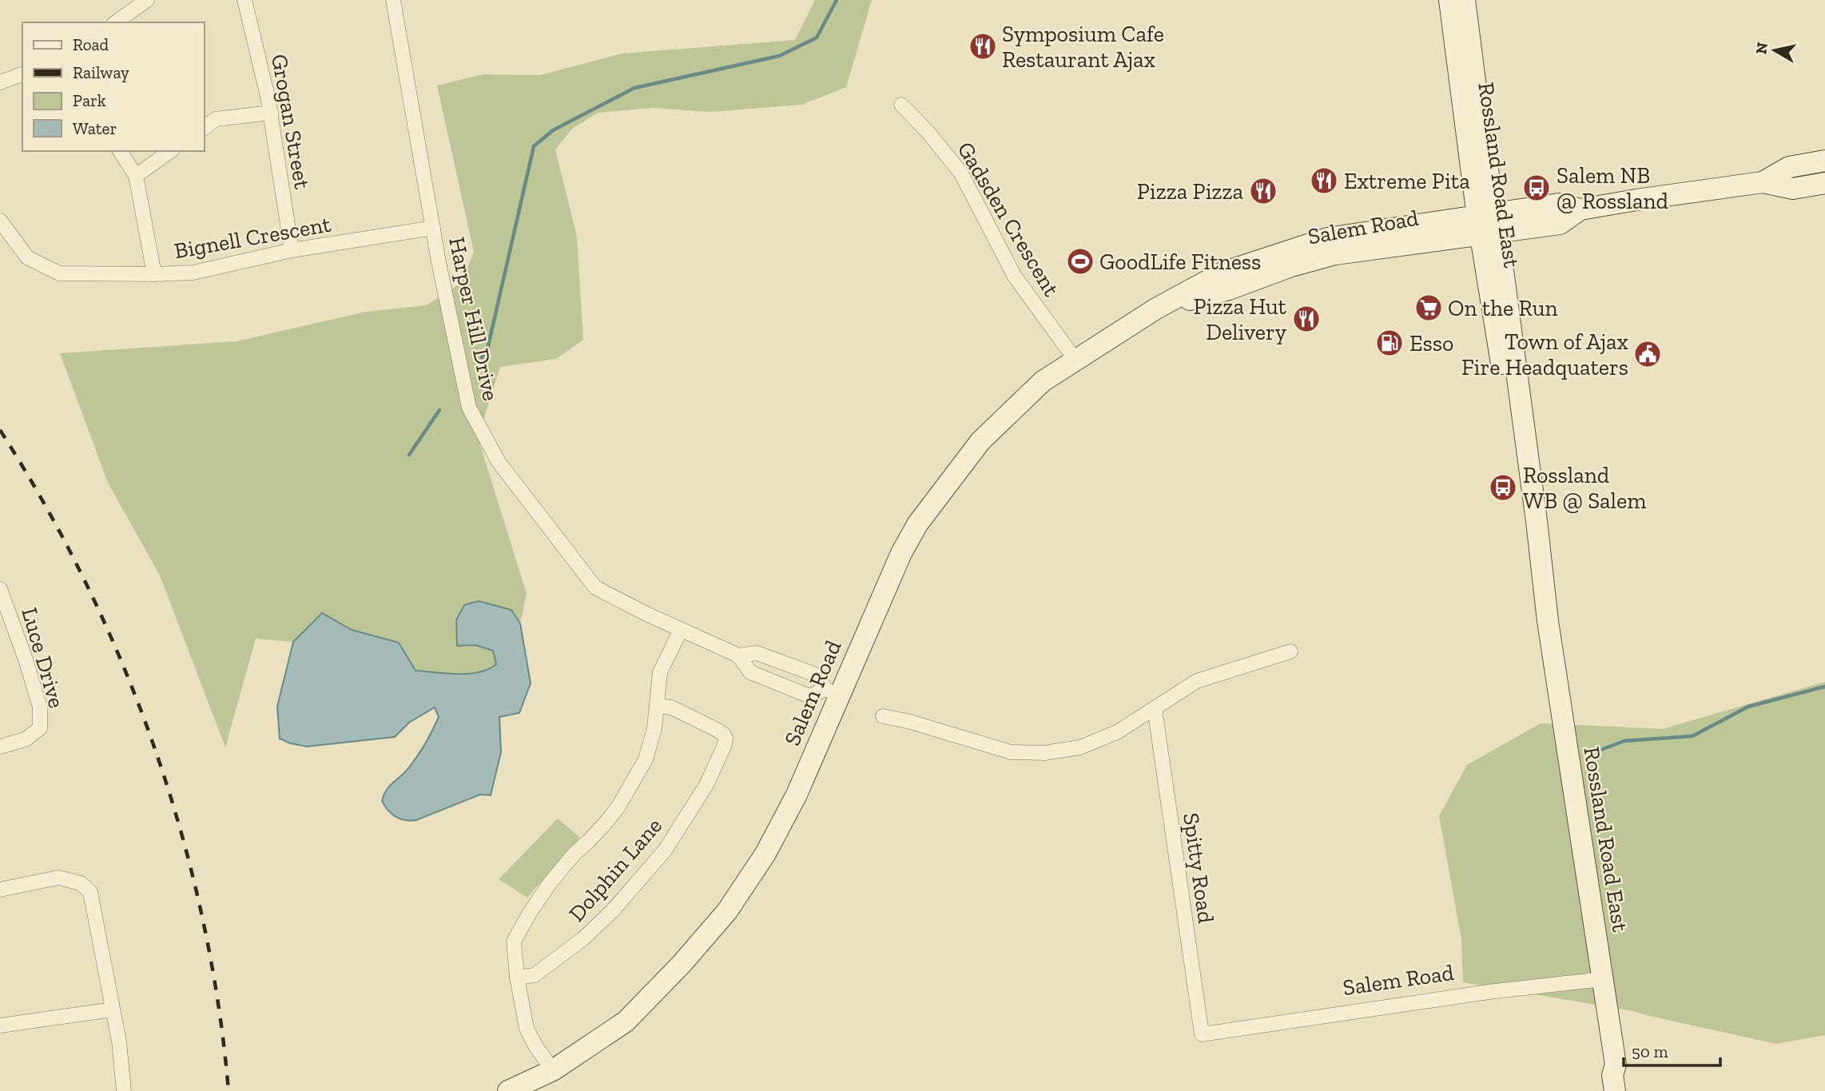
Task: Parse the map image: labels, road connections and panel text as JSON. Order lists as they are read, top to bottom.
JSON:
{
  "streets": {
    "main road": ["Rossland Road East", "Salem Road"],
    "street": [
      "Grogan Street",
      "Gadsden Crescent",
      "Bignell Crescent",
      "Harper Hill Drive",
      "Luce Drive",
      "Spitty Road",
      "Dolphin Lane"
    ]
  },
  "crossings": [
    ["Grogan Street", "Bignell Crescent"],
    ["Rossland Road East", "Salem Road"],
    ["Gadsden Crescent", "Salem Road"],
    ["Salem Road", "Harper Hill Drive"],
    ["Salem Road", "Spitty Road"],
    ["Bignell Crescent", "Harper Hill Drive"]
  ],
  "places": {
    "restaurant": [
      "Symposium Cafe Restaurant Ajax",
      "Extreme Pita",
      "Pizza Pizza",
      "Pizza Hut Delivery"
    ],
    "bus stop": ["Salem NB @ Rossland", "Rossland WB @ Salem"],
    "sports": ["GoodLife Fitness"],
    "supermarket": ["On the Run"],
    "fuel station": ["Esso"],
    "public building": ["Town of Ajax Fire Headquaters"]
  },
  "legend": [
    "Road",
    "Railway",
    "Park",
    "Water"
  ],
  "scale_bar": "50 m",
  "north": "left"
}
